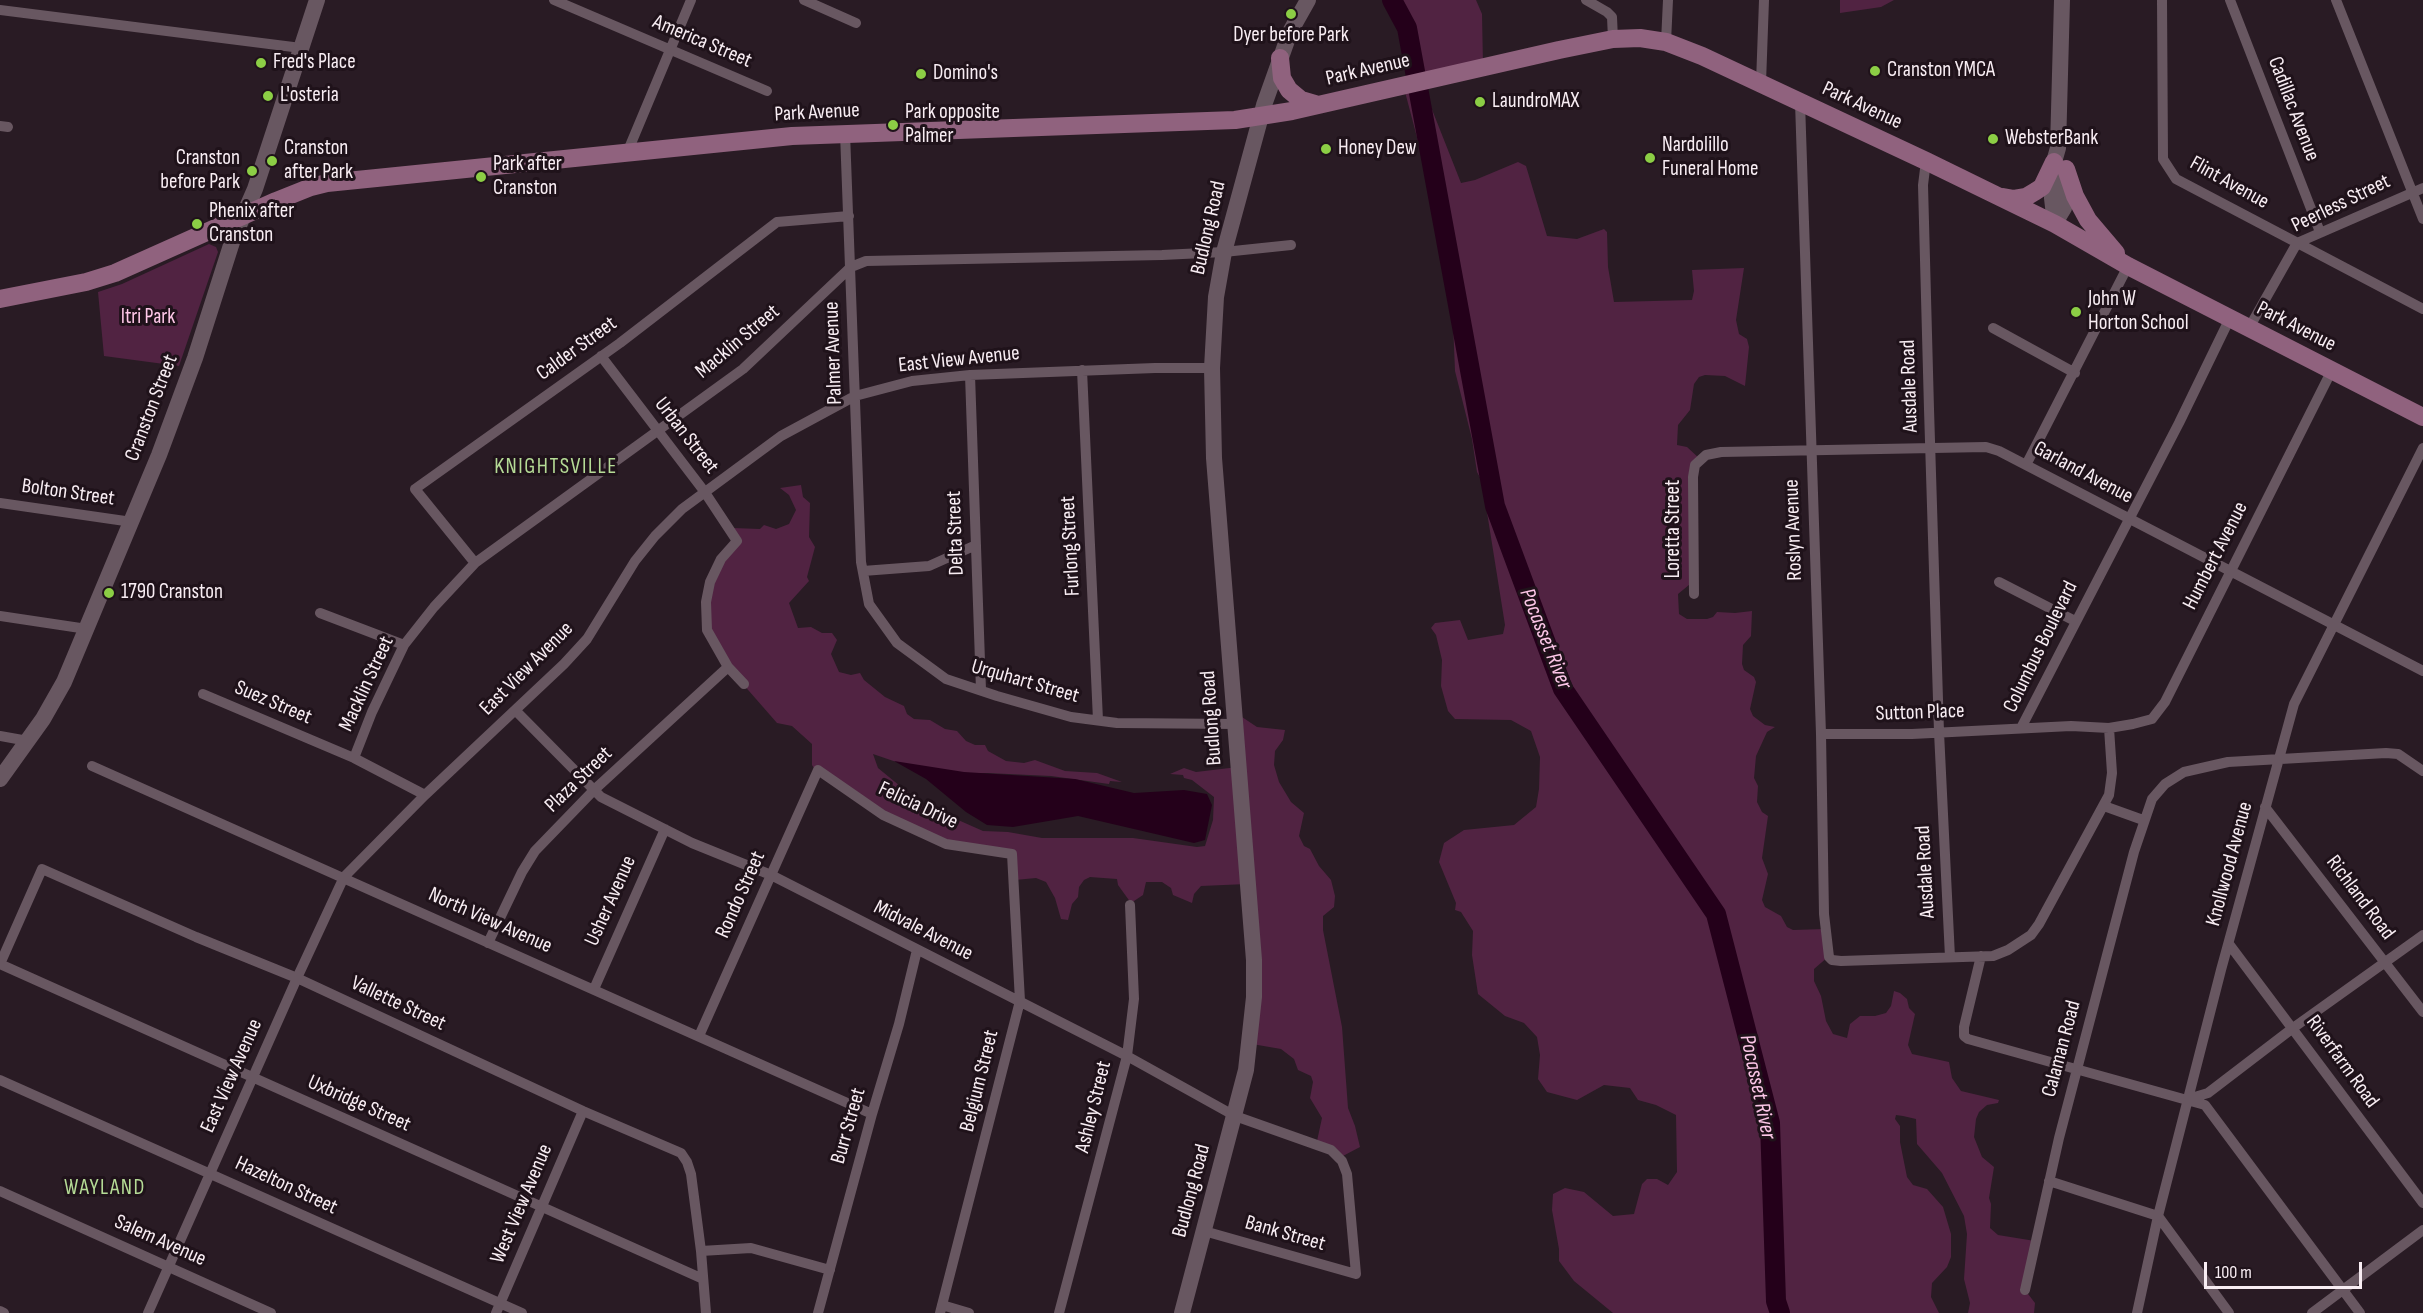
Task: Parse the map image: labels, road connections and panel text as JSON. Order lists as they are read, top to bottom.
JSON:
{
  "streets": {
    "main road": ["Park Avenue", "Budlong Road", "Cranston Street"],
    "street": [
      "America Street",
      "Cadillac Avenue",
      "Flint Avenue",
      "Peerless Street",
      "Macklin Street",
      "Calder Street",
      "Palmer Avenue",
      "East View Avenue",
      "Ausdale Road",
      "Urban Street",
      "Garland Avenue",
      "Bolton Street",
      "Loretta Street",
      "Roslyn Avenue",
      "Delta Street",
      "Furlong Street",
      "Humbert Avenue",
      "Columbus Boulevard",
      "Urquhart Street",
      "Suez Street",
      "Sutton Place",
      "Plaza Street",
      "Felicia Drive",
      "Knollwood Avenue",
      "Rondo Street",
      "Richland Road",
      "Usher Avenue",
      "North View Avenue",
      "Midvale Avenue",
      "Vallette Street",
      "Calaman Road",
      "Riverfarm Road",
      "Belgium Street",
      "Uxbridge Street",
      "Ashley Street",
      "Burr Street",
      "Hazelton Street",
      "West View Avenue",
      "Bank Street",
      "Salem Avenue"
    ]
  },
  "crossings": [
    ["Park Avenue", "Peerless Street"],
    ["Park Avenue", "Budlong Road"],
    ["Park Avenue", "Palmer Avenue"],
    ["Park Avenue", "Ausdale Road"],
    ["Park Avenue", "Cranston Street"],
    ["Park Avenue", "Roslyn Avenue"],
    ["Park Avenue", "Humbert Avenue"],
    ["Park Avenue", "Columbus Boulevard"],
    ["Cadillac Avenue", "Peerless Street"],
    ["Flint Avenue", "Peerless Street"],
    ["Budlong Road", "East View Avenue"],
    ["Budlong Road", "Urquhart Street"],
    ["Budlong Road", "Midvale Avenue"],
    ["Budlong Road", "Bank Street"],
    ["Macklin Street", "Calder Street"],
    ["Macklin Street", "Palmer Avenue"],
    ["Macklin Street", "Urban Street"],
    ["Macklin Street", "Suez Street"],
    ["Calder Street", "Palmer Avenue"],
    ["Calder Street", "Urban Street"],
    ["Palmer Avenue", "East View Avenue"],
    ["Palmer Avenue", "Urquhart Street"],
    ["East View Avenue", "Urban Street"],
    ["East View Avenue", "Delta Street"],
    ["East View Avenue", "Furlong Street"],
    ["East View Avenue", "Suez Street"],
    ["East View Avenue", "North View Avenue"],
    ["East View Avenue", "Midvale Avenue"],
    ["East View Avenue", "Vallette Street"],
    ["East View Avenue", "Uxbridge Street"],
    ["East View Avenue", "Hazelton Street"],
    ["East View Avenue", "Salem Avenue"],
    ["Ausdale Road", "Garland Avenue"],
    ["Ausdale Road", "Roslyn Avenue"],
    ["Ausdale Road", "Sutton Place"],
    ["Cranston Street", "Bolton Street"],
    ["Urban Street", "Plaza Street"],
    ["Garland Avenue", "Loretta Street"],
    ["Garland Avenue", "Roslyn Avenue"],
    ["Garland Avenue", "Humbert Avenue"],
    ["Garland Avenue", "Columbus Boulevard"],
    ["Garland Avenue", "Knollwood Avenue"],
    ["Roslyn Avenue", "Sutton Place"],
    ["Delta Street", "Urquhart Street"],
    ["Furlong Street", "Urquhart Street"],
    ["Humbert Avenue", "Columbus Boulevard"],
    ["Columbus Boulevard", "Sutton Place"],
    ["Plaza Street", "North View Avenue"],
    ["Plaza Street", "Midvale Avenue"],
    ["Felicia Drive", "Rondo Street"],
    ["Felicia Drive", "Belgium Street"],
    ["Knollwood Avenue", "Richland Road"],
    ["Knollwood Avenue", "Calaman Road"],
    ["Knollwood Avenue", "Riverfarm Road"],
    ["Rondo Street", "North View Avenue"],
    ["Rondo Street", "Midvale Avenue"],
    ["Usher Avenue", "North View Avenue"],
    ["Usher Avenue", "Midvale Avenue"],
    ["North View Avenue", "Burr Street"],
    ["Midvale Avenue", "Belgium Street"],
    ["Midvale Avenue", "Ashley Street"],
    ["Midvale Avenue", "Burr Street"],
    ["Midvale Avenue", "Bank Street"],
    ["Vallette Street", "Uxbridge Street"],
    ["Vallette Street", "West View Avenue"],
    ["Uxbridge Street", "West View Avenue"],
    ["Hazelton Street", "West View Avenue"]
  ],
  "districts": ["KNIGHTSVILLE", "WAYLAND"],
  "water": ["Pocasset River"],
  "parks": ["Itri Park"],
  "places": [
    "Dyer before Park",
    "Fred's Place",
    "Cranston YMCA",
    "Domino's",
    "L'osteria",
    "LaundroMAX",
    "Park opposite Palmer",
    "WebsterBank",
    "Honey Dew",
    "Nardolillo Funeral Home",
    "Cranston after Park",
    "Cranston before Park",
    "Park after Cranston",
    "Phenix after Cranston",
    "John W Horton School",
    "1790 Cranston"
  ],
  "scale_bar": "100 m"
}
